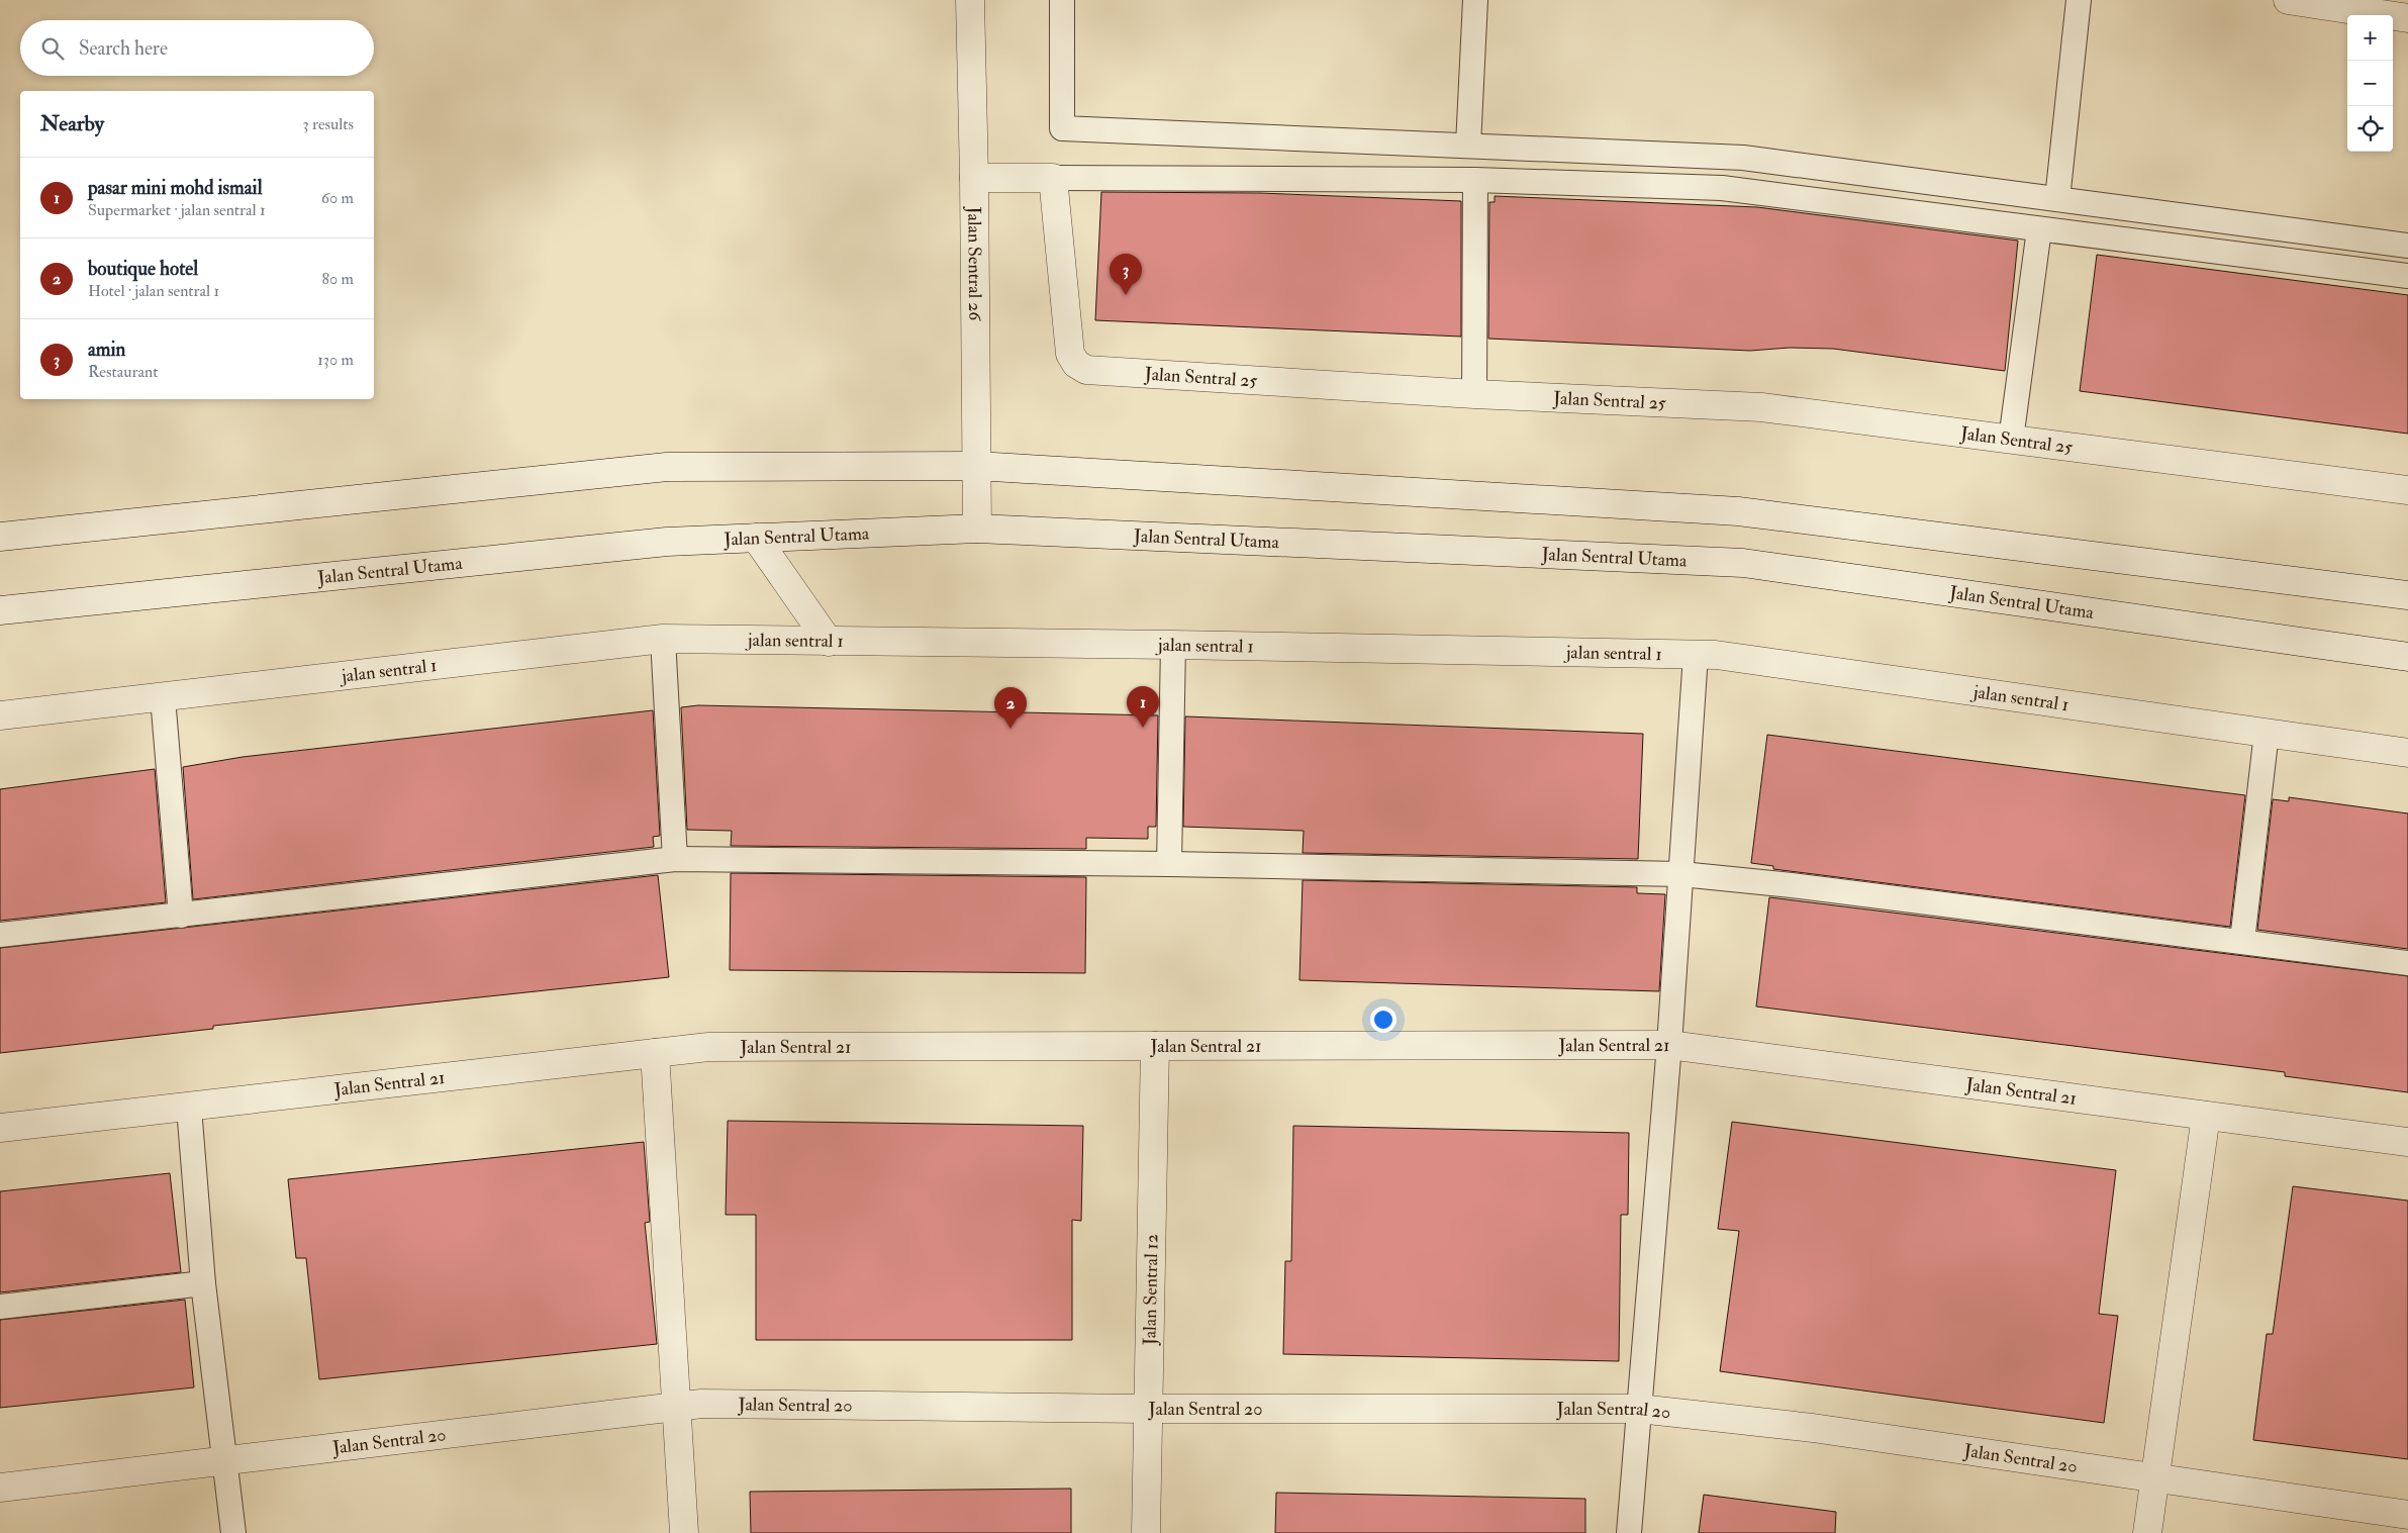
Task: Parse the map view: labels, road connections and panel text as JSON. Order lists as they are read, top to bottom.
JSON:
{
  "streets": {
    "street": [
      "Jalan Sentral 26",
      "Jalan Sentral 25",
      "Jalan Sentral Utama",
      "jalan sentral 1",
      "Jalan Sentral 21",
      "Jalan Sentral 12",
      "Jalan Sentral 20"
    ]
  },
  "crossings": [
    ["Jalan Sentral 26", "Jalan Sentral Utama"],
    ["Jalan Sentral 21", "Jalan Sentral 12"],
    ["Jalan Sentral 12", "Jalan Sentral 20"]
  ],
  "page": {
    "map_buttons": ["+", "−"],
    "search": "Search here",
    "heading": ["Nearby", "3 results"],
    "list": [
      {
        "mark": "1",
        "name": "pasar mini mohd ismail",
        "note": "Supermarket · jalan sentral 1",
        "value": "60 m"
      },
      {
        "mark": "2",
        "name": "boutique hotel",
        "note": "Hotel · jalan sentral 1",
        "value": "80 m"
      },
      {
        "mark": "3",
        "name": "amin",
        "note": "Restaurant",
        "value": "130 m"
      }
    ],
    "pins": ["3", "1", "2"]
  }
}
